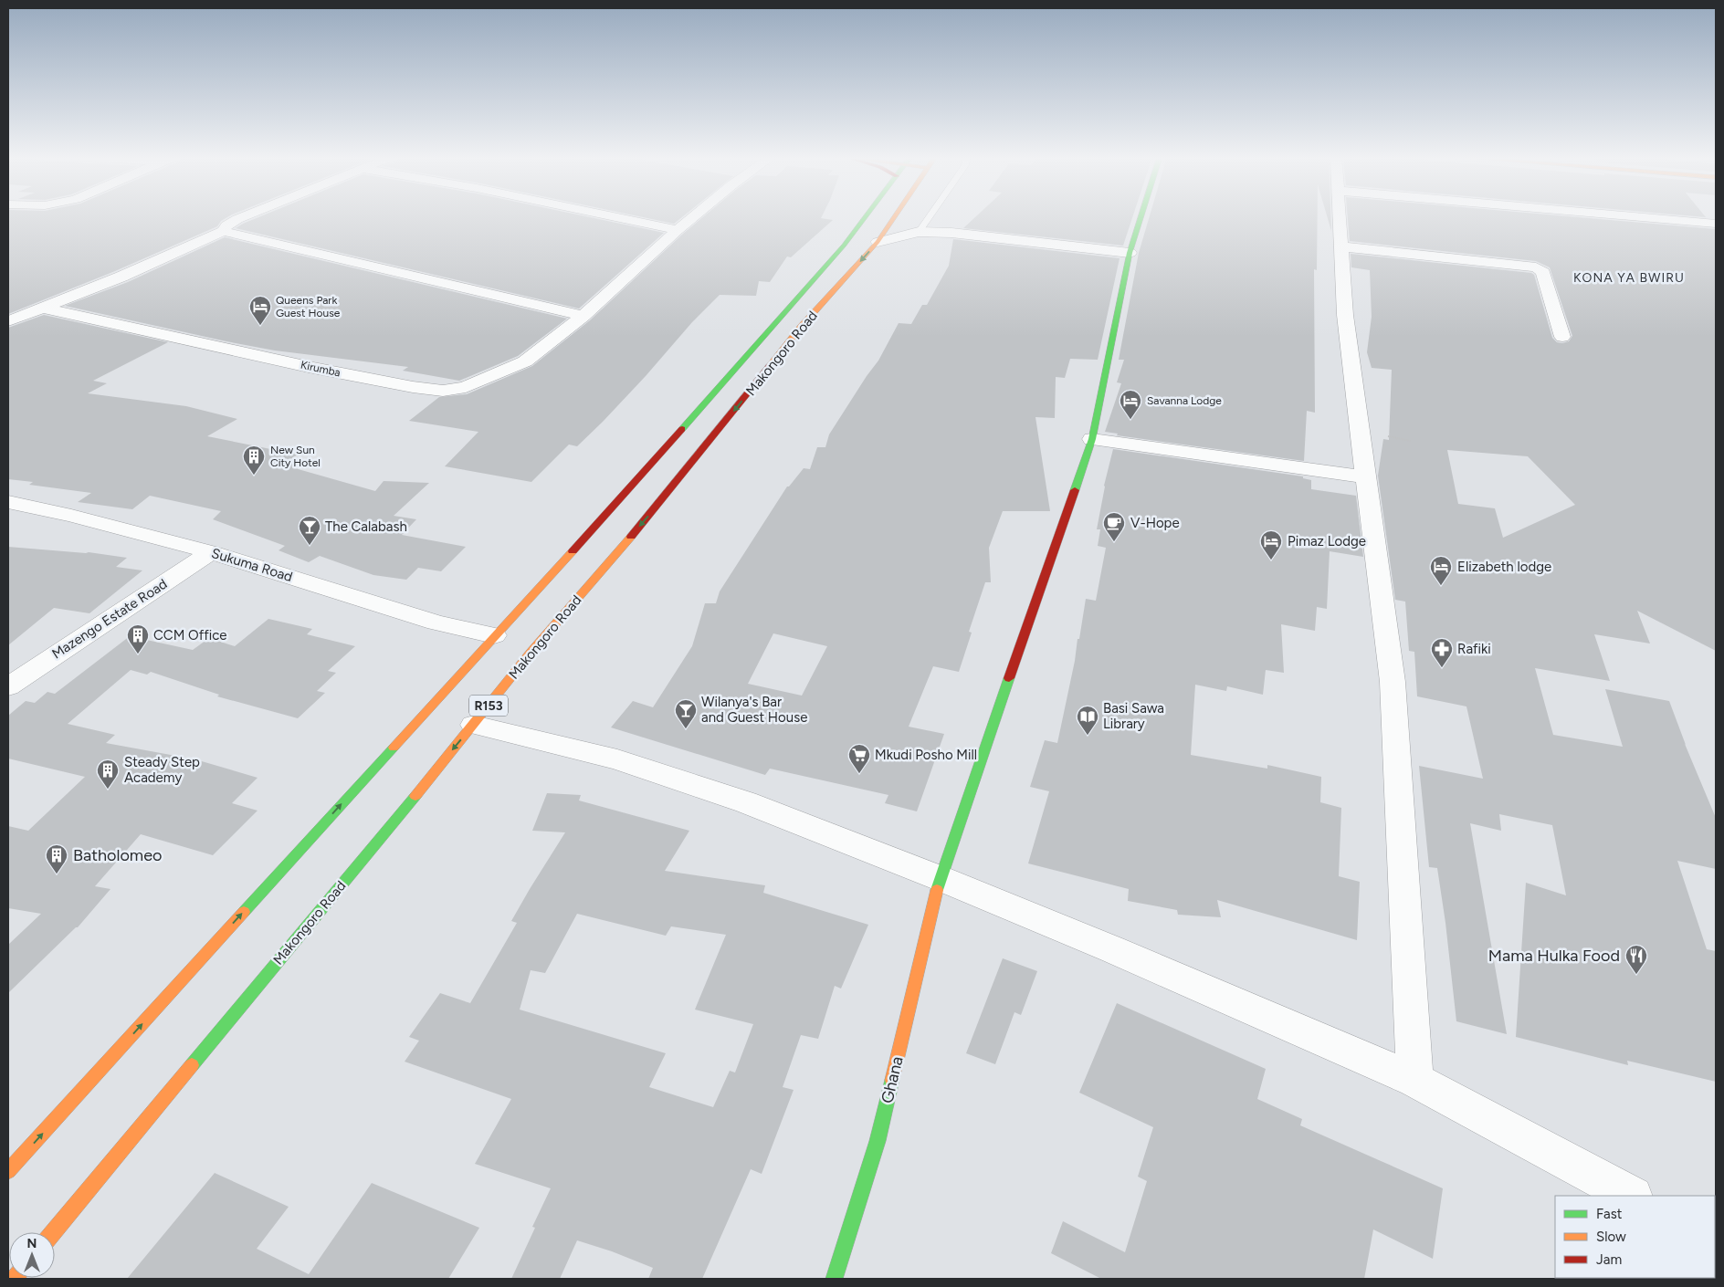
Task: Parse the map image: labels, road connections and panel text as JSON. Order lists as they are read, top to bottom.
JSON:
{
  "streets": {
    "main road": ["Makongoro Road", "R153", "Ghana"],
    "street": ["Kirumba", "Sukuma Road", "Mazengo Estate Road"]
  },
  "crossings": [
    ["Makongoro Road", "Sukuma Road"],
    ["Sukuma Road", "Mazengo Estate Road"]
  ],
  "districts": ["KONA YA BWIRU"],
  "places": {
    "hotel": [
      "Queens Park Guest House",
      "Savanna Lodge",
      "Pimaz Lodge",
      "Elizabeth lodge"
    ],
    "building": [
      "New Sun City Hotel",
      "CCM Office",
      "Steady Step Academy",
      "Batholomeo"
    ],
    "cafe": ["V-Hope"],
    "bar": ["The Calabash", "Wilanya's Bar and Guest House"],
    "pharmacy": ["Rafiki"],
    "library": ["Basi Sawa Library"],
    "supermarket": ["Mkudi Posho Mill"],
    "restaurant": ["Mama Hulka Food"]
  },
  "legend": ["Fast", "Slow", "Jam"],
  "north": "top"
}
